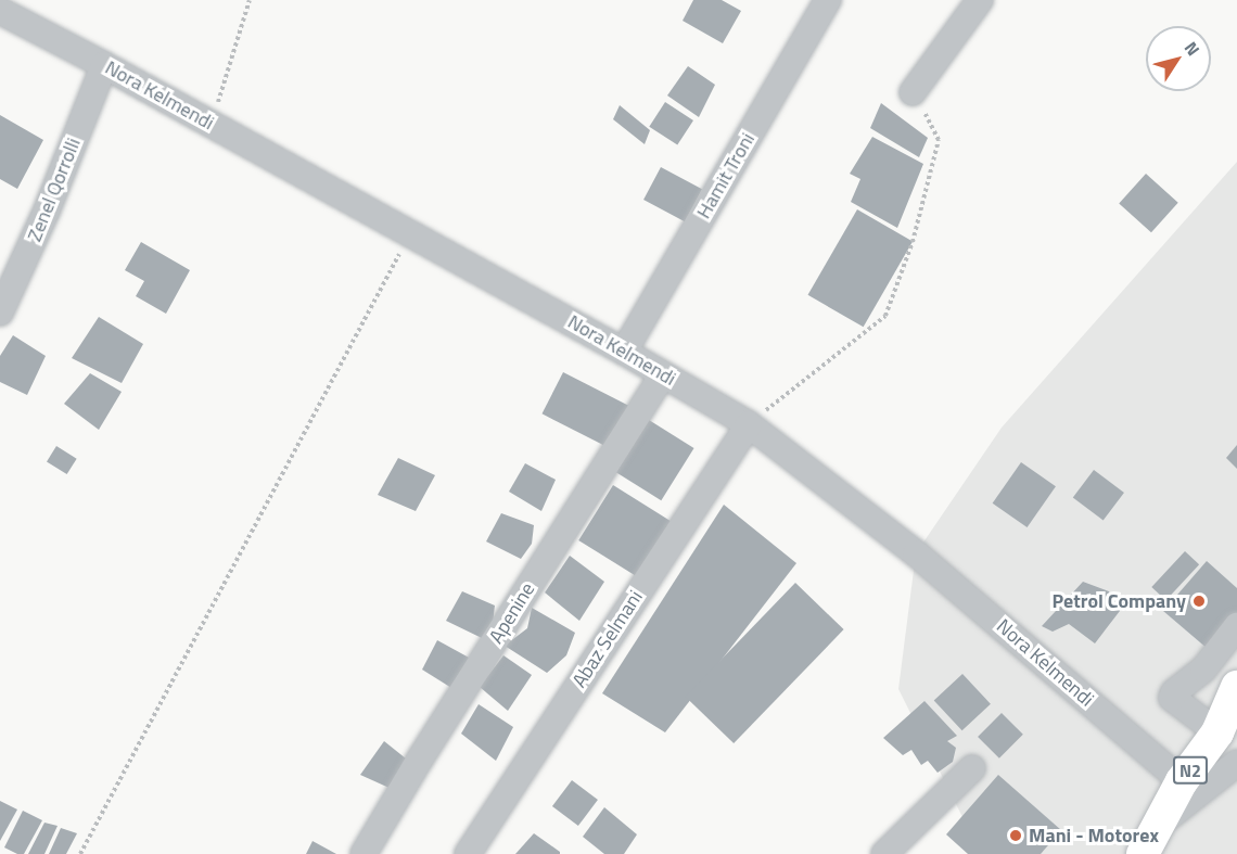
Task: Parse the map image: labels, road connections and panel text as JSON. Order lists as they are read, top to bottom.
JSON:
{
  "streets": {
    "main road": ["N2"],
    "street": [
      "Nora Kelmendi",
      "Hamit Troni",
      "Zenel Qorrolli",
      "Apenine",
      "Abaz Selmani"
    ]
  },
  "crossings": [
    ["Nora Kelmendi", "Hamit Troni"],
    ["Nora Kelmendi", "Zenel Qorrolli"],
    ["Nora Kelmendi", "Apenine"],
    ["Nora Kelmendi", "Abaz Selmani"],
    ["Nora Kelmendi", "N2"]
  ],
  "places": ["Petrol Company", "Mani - Motorex"],
  "north": "top right"
}
